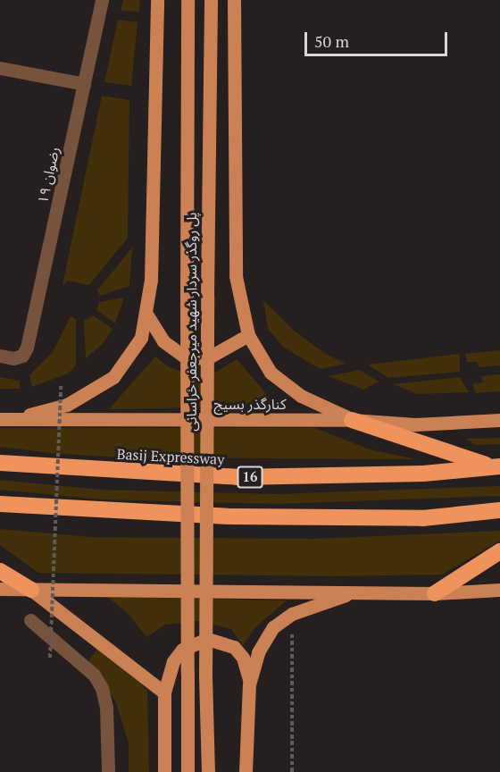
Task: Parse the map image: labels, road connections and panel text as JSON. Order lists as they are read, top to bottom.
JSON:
{
  "streets": {
    "highway": ["Basij Expressway", "16"],
    "main road": ["پل روگذر سردار شهید میرجعفر خراسانی", "کنارگذر بسیج"],
    "street": ["رضوان ۱۹"]
  },
  "scale_bar": "50 m"
}
